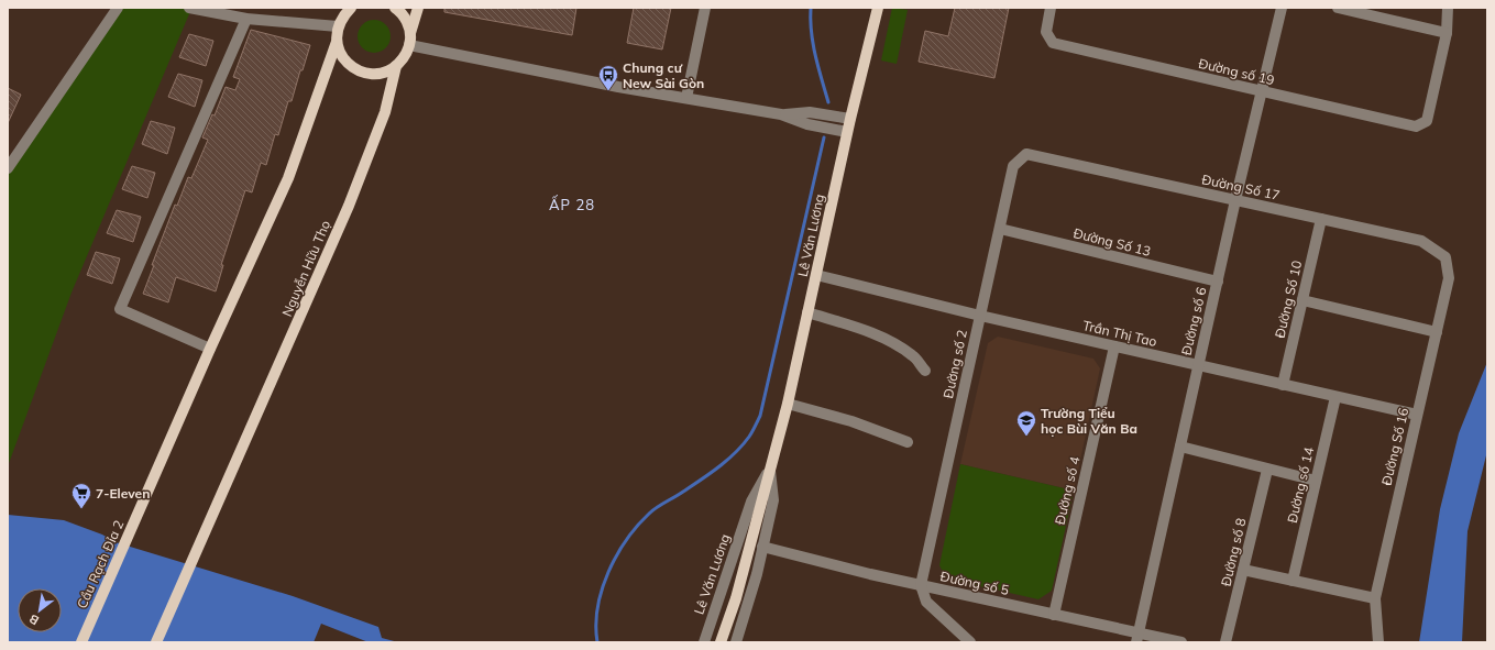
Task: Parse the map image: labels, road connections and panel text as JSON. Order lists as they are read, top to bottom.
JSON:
{
  "streets": {
    "main road": ["Lê Văn Lương", "Nguyễn Hữu Thọ", "Cầu Rạch Đỉa 2"],
    "street": [
      "Đường số 19",
      "Đường Số 17",
      "Đường Số 13",
      "Đường Số 10",
      "Đường số 6",
      "Trần Thị Tao",
      "Đường số 2",
      "Đường Số 16",
      "Đường số 14",
      "Đường số 4",
      "Đường số 8",
      "Đường số 5"
    ]
  },
  "crossings": [
    ["Đường số 19", "Đường số 6"],
    ["Đường Số 17", "Đường Số 10"],
    ["Đường Số 17", "Đường số 6"],
    ["Đường Số 17", "Đường số 2"],
    ["Đường Số 17", "Đường Số 16"],
    ["Lê Văn Lương", "Trần Thị Tao"],
    ["Lê Văn Lương", "Đường số 5"],
    ["Đường Số 13", "Đường số 6"],
    ["Đường Số 13", "Đường số 2"],
    ["Đường Số 10", "Trần Thị Tao"],
    ["Đường số 6", "Trần Thị Tao"],
    ["Đường số 6", "Đường số 5"],
    ["Trần Thị Tao", "Đường số 2"],
    ["Trần Thị Tao", "Đường Số 16"],
    ["Trần Thị Tao", "Đường số 14"],
    ["Trần Thị Tao", "Đường số 4"],
    ["Đường số 2", "Đường số 5"],
    ["Đường số 4", "Đường số 5"]
  ],
  "districts": ["ẤP 28"],
  "places": {
    "bus stop": ["Chung cư New Sài Gòn"],
    "school or university": ["Trường Tiểu học Bùi Văn Ba"],
    "supermarket": ["7-Eleven"]
  },
  "north": "bottom left"
}
